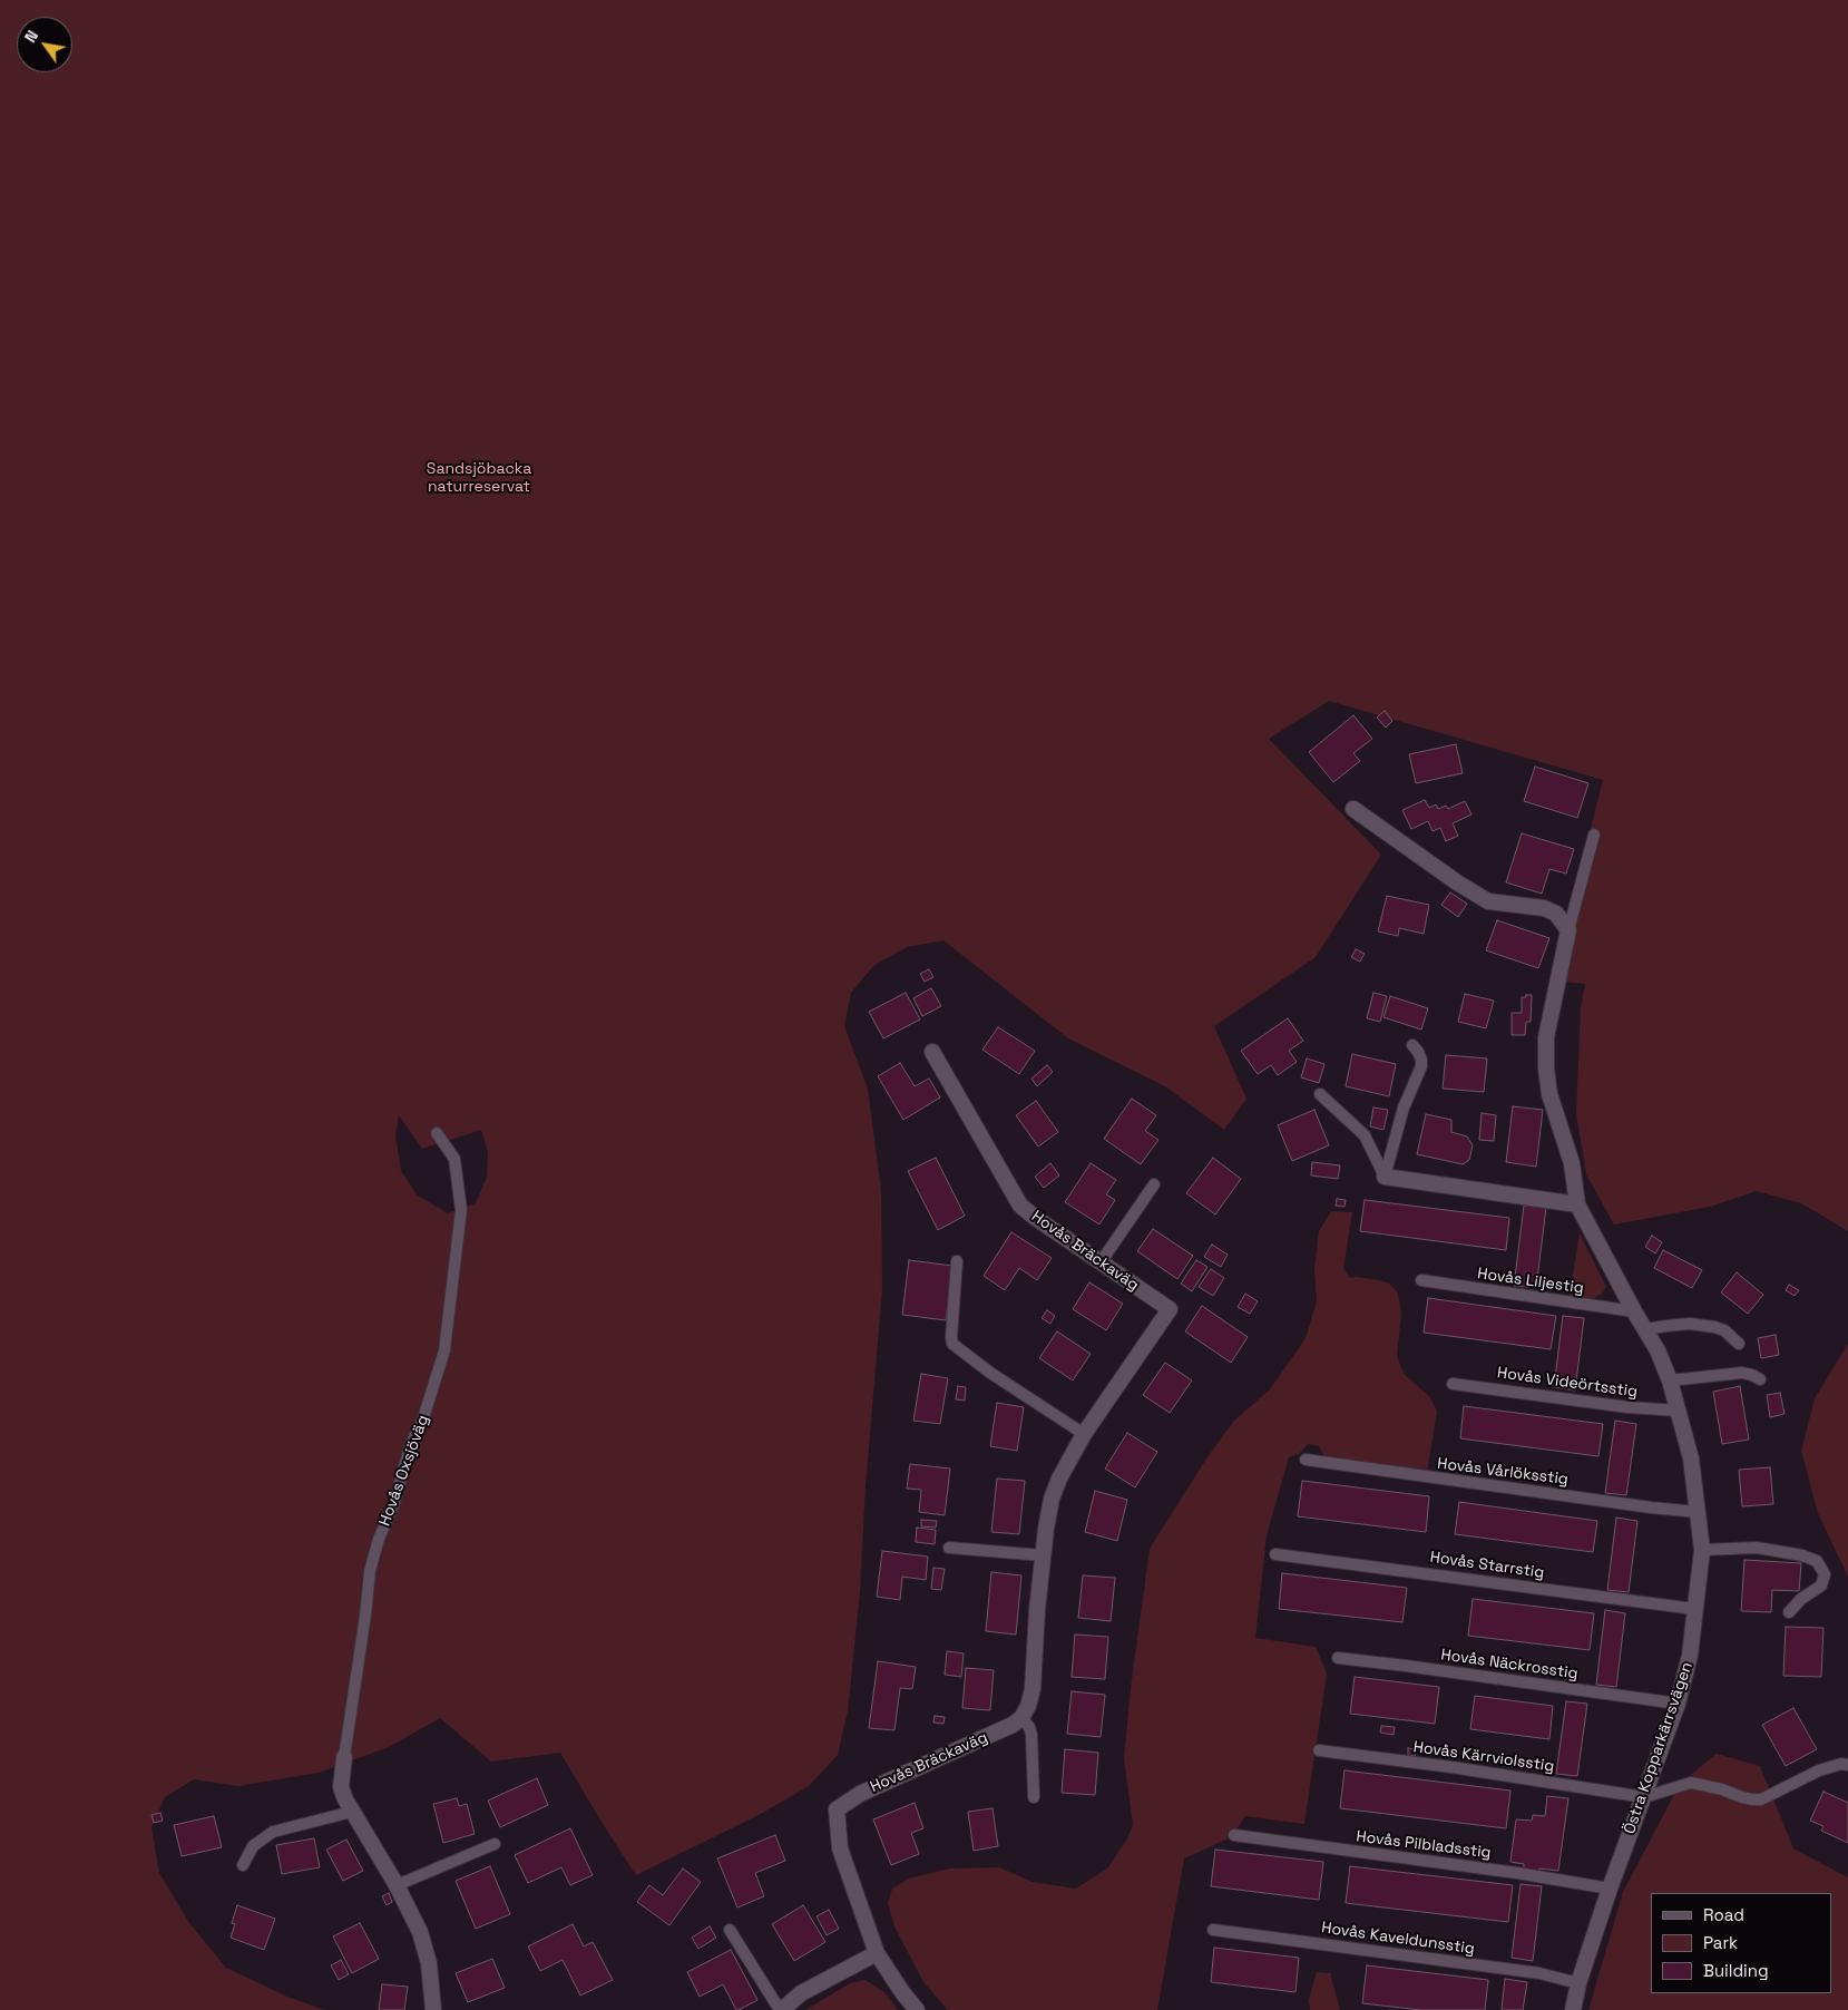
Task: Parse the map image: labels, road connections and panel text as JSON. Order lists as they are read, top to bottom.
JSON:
{
  "streets": {
    "street": ["Hovås Bräckaväg", "Hovås Oxsjöväg", "Östra Kopparkärrsvägen"],
    "lane": [
      "Hovås Liljestig",
      "Hovås Videörtsstig",
      "Hovås Vårlöksstig",
      "Hovås Starrstig",
      "Hovås Näckrosstig",
      "Hovås Kärrviolsstig",
      "Hovås Pilbladsstig",
      "Hovås Kaveldunsstig"
    ]
  },
  "crossings": [
    ["Hovås Liljestig", "Östra Kopparkärrsvägen"],
    ["Hovås Videörtsstig", "Östra Kopparkärrsvägen"],
    ["Hovås Vårlöksstig", "Östra Kopparkärrsvägen"],
    ["Hovås Starrstig", "Östra Kopparkärrsvägen"],
    ["Hovås Näckrosstig", "Östra Kopparkärrsvägen"],
    ["Östra Kopparkärrsvägen", "Hovås Kärrviolsstig"],
    ["Östra Kopparkärrsvägen", "Hovås Pilbladsstig"],
    ["Östra Kopparkärrsvägen", "Hovås Kaveldunsstig"]
  ],
  "parks": ["Sandsjöbacka naturreservat"],
  "legend": ["Road", "Park", "Building"],
  "north": "top left"
}
